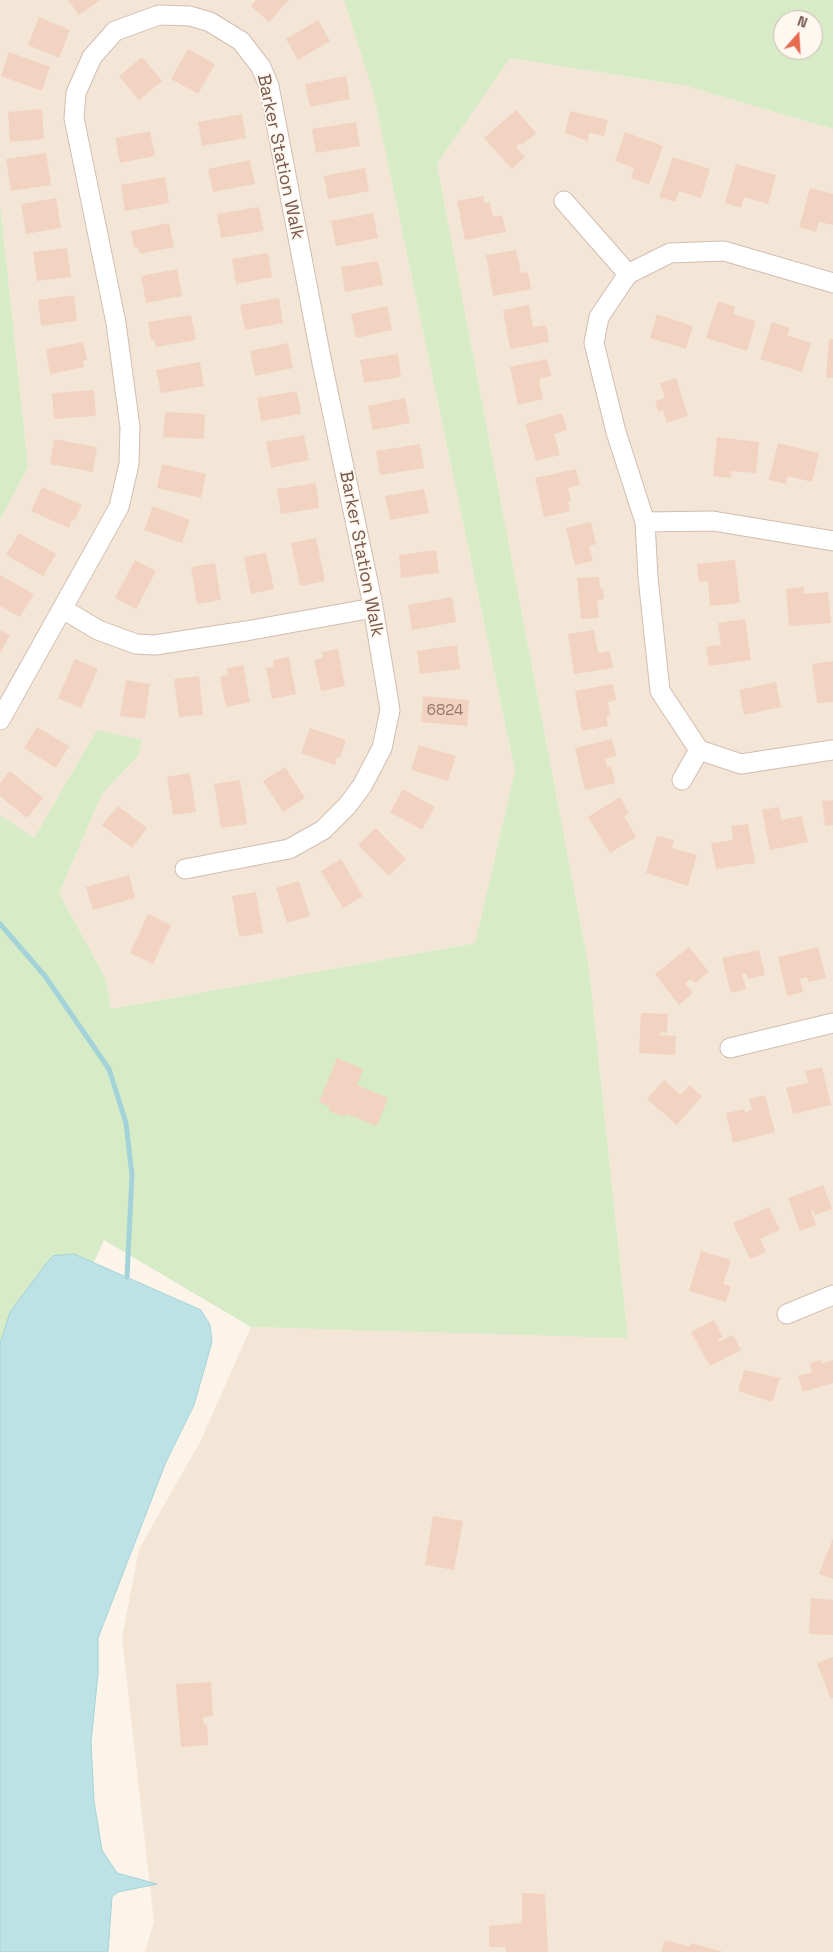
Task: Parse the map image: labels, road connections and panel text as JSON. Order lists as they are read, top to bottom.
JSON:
{
  "streets": {
    "street": ["Barker Station Walk"]
  },
  "house_numbers": ["6824"],
  "north": "top"
}
